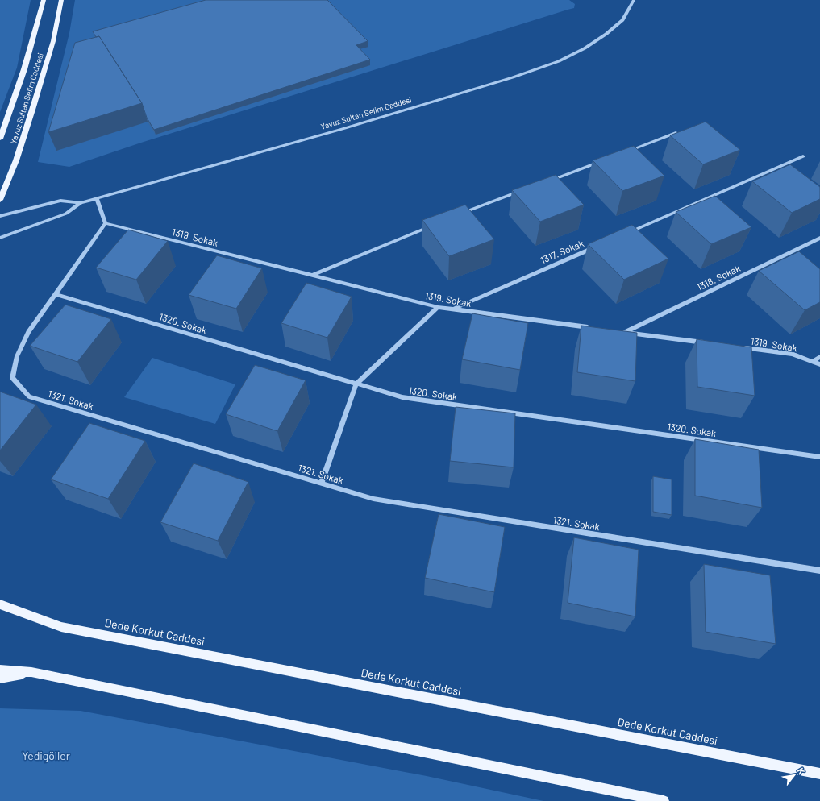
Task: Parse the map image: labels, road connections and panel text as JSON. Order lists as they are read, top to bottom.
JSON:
{
  "streets": {
    "main road": ["Yavuz Sultan Selim Caddesi", "Dede Korkut Caddesi"],
    "street": [
      "1319. Sokak",
      "1317. Sokak",
      "1318. Sokak",
      "1320. Sokak",
      "1321. Sokak"
    ]
  },
  "crossings": [
    ["1319. Sokak", "1317. Sokak"],
    ["1319. Sokak", "1321. Sokak"],
    ["1320. Sokak", "1321. Sokak"]
  ],
  "parks": ["Yedigöller"],
  "north": "top right"
}
